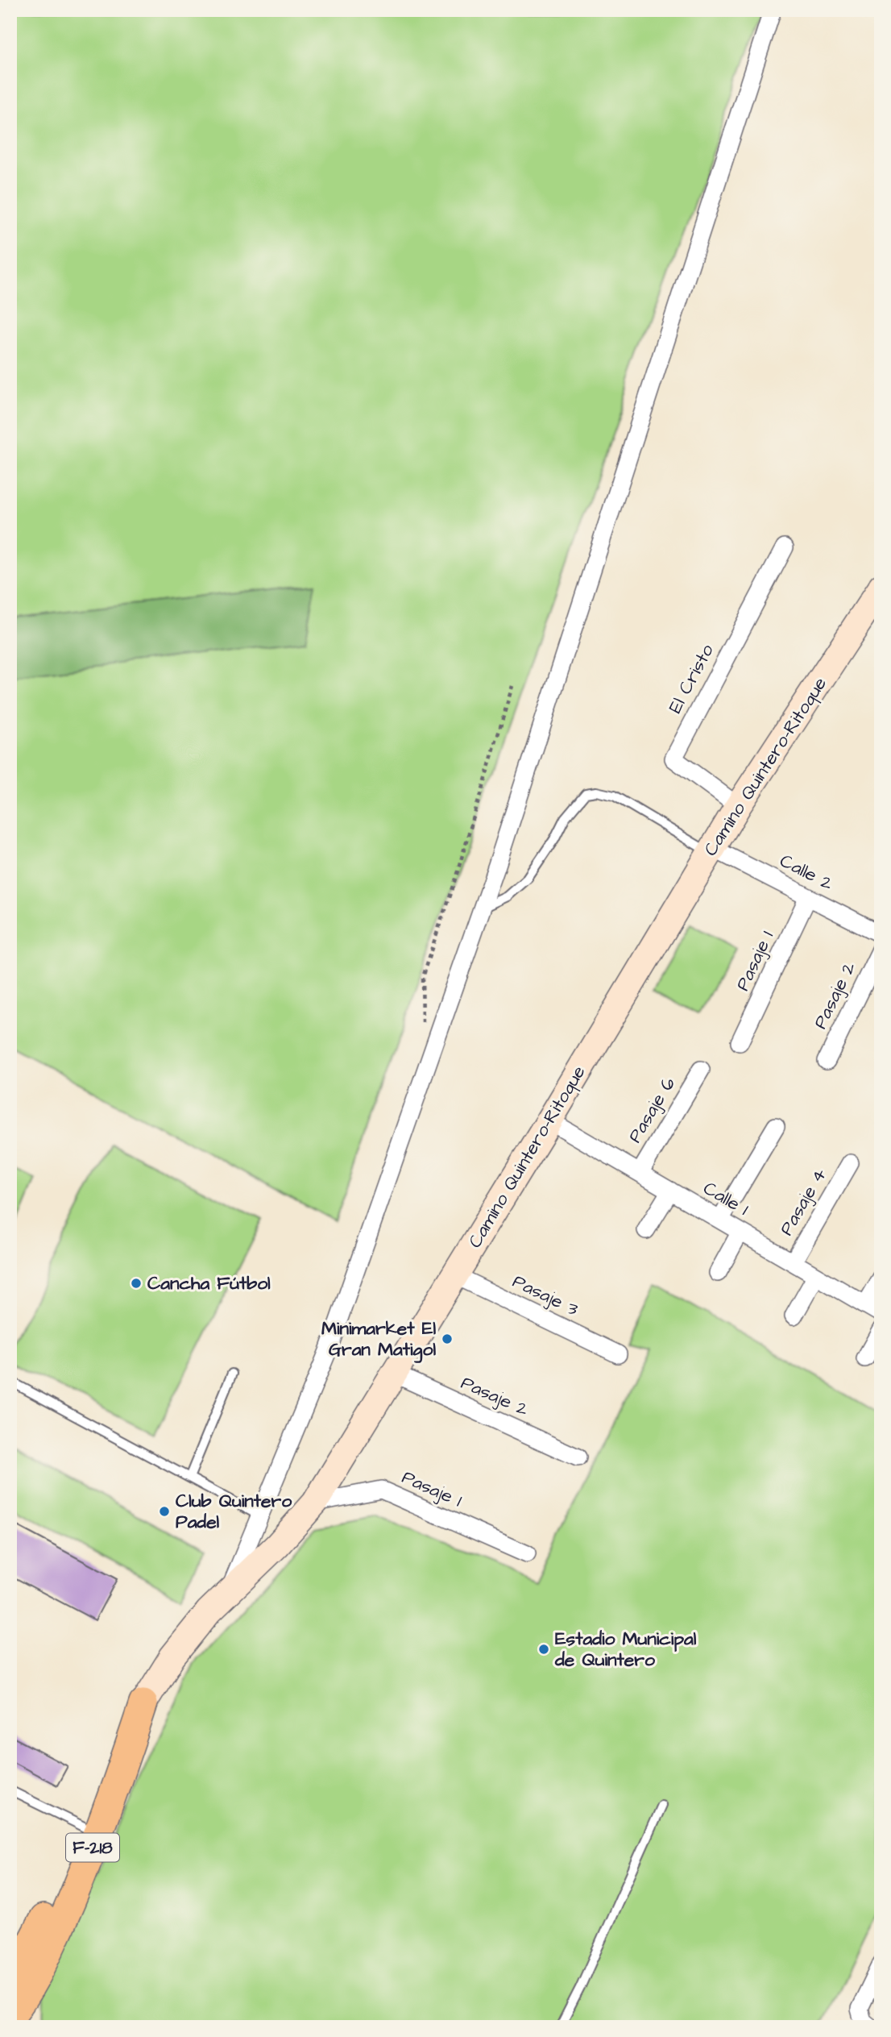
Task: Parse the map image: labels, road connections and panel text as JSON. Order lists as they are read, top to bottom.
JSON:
{
  "streets": {
    "main road": ["Camino Quintero-Ritoque", "F-218"],
    "street": [
      "El Cristo",
      "Calle 2",
      "Pasaje 1",
      "Pasaje 2",
      "Pasaje 6",
      "Calle 1",
      "Pasaje 4",
      "Pasaje 3"
    ]
  },
  "crossings": [
    ["El Cristo", "Camino Quintero-Ritoque"],
    ["Camino Quintero-Ritoque", "Calle 2"],
    ["Camino Quintero-Ritoque", "Pasaje 1"],
    ["Camino Quintero-Ritoque", "Pasaje 2"],
    ["Camino Quintero-Ritoque", "Calle 1"],
    ["Camino Quintero-Ritoque", "Pasaje 3"],
    ["Calle 2", "Pasaje 1"],
    ["Pasaje 6", "Calle 1"],
    ["Calle 1", "Pasaje 4"]
  ],
  "places": [
    "Cancha Fútbol",
    "Minimarket El Gran Matigol",
    "Club Quintero Padel",
    "Estadio Municipal de Quintero"
  ]
}
